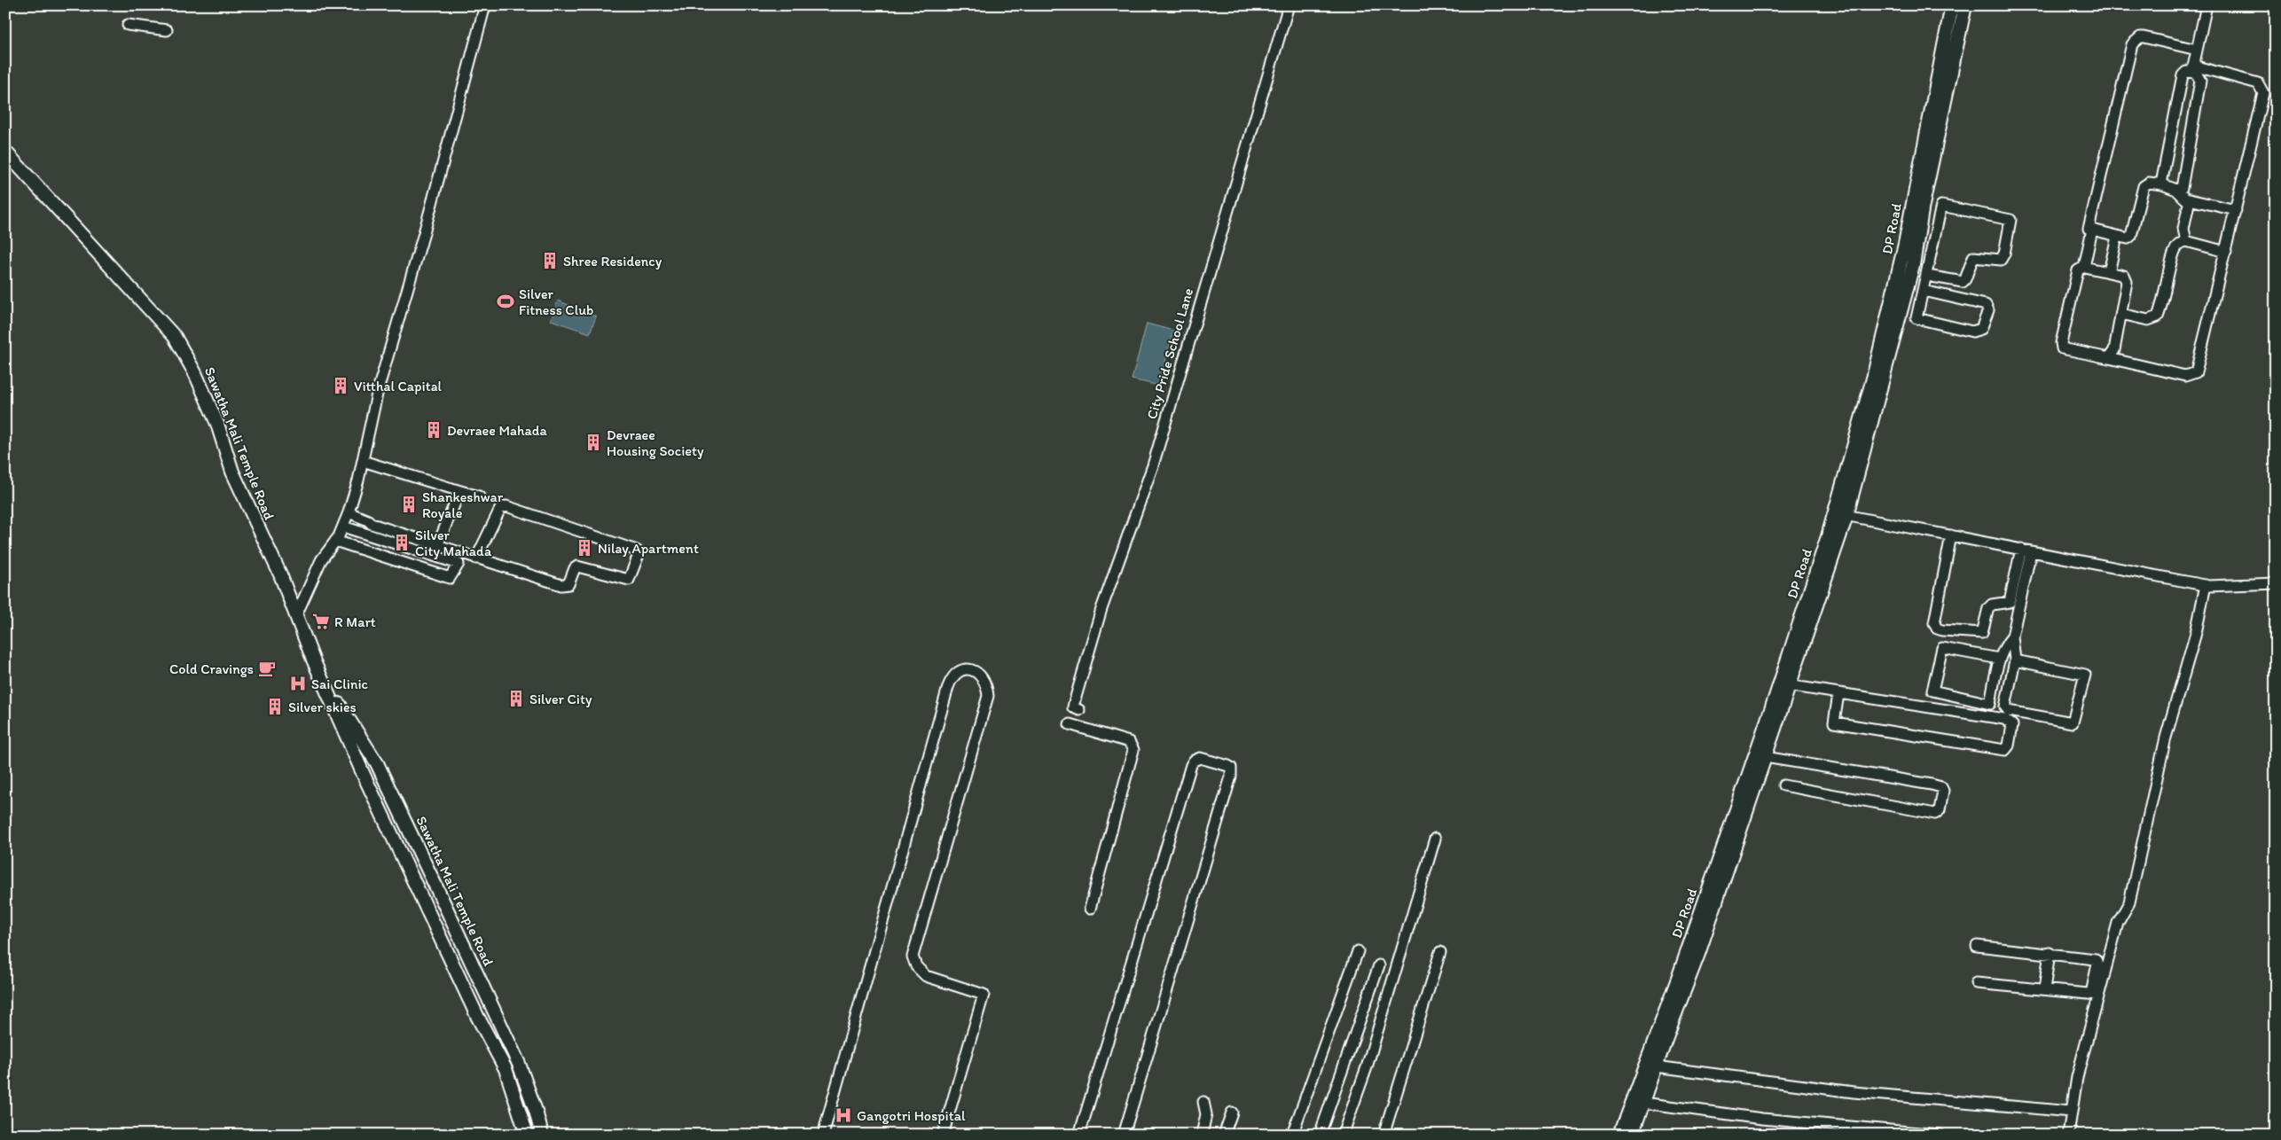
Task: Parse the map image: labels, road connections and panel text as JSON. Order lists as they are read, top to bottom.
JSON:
{
  "streets": {
    "street": ["DP Road", "City Pride School Lane", "Sawatha Mali Temple Road"]
  },
  "places": {
    "building": [
      "Shree Residency",
      "Vitthal Capital",
      "Devraee Mahada",
      "Devraee Housing Society",
      "Shankeshwar Royale",
      "Silver City Mahada",
      "Nilay Apartment",
      "Silver City",
      "Silver skies"
    ],
    "sports": ["Silver Fitness Club"],
    "supermarket": ["R Mart"],
    "cafe": ["Cold Cravings"],
    "hospital": ["Sai Clinic", "Gangotri Hospital"]
  }
}
